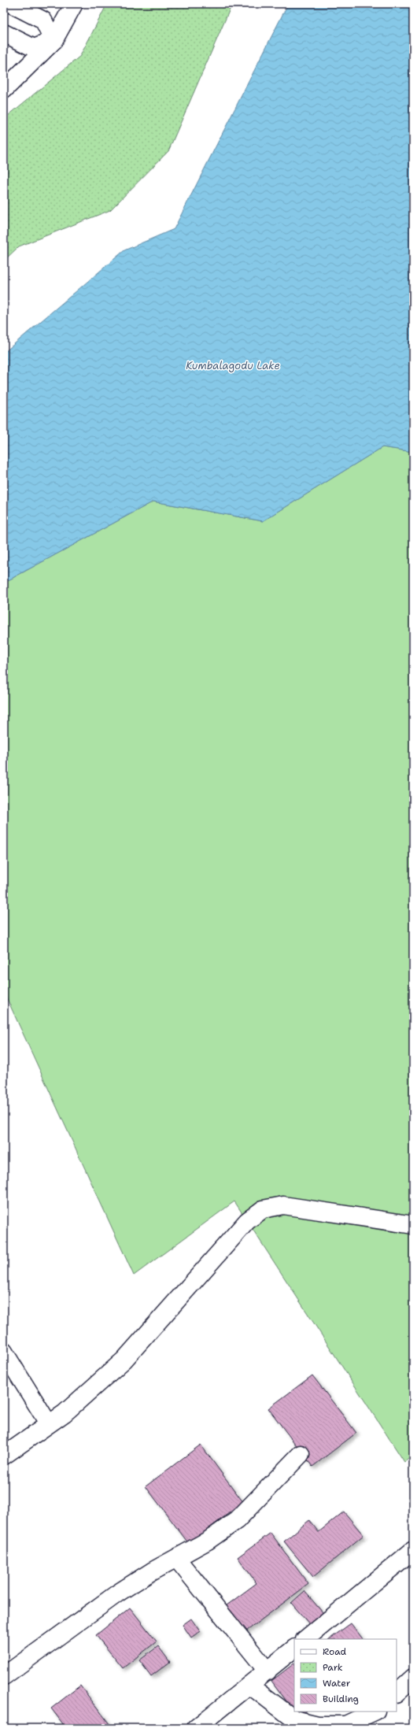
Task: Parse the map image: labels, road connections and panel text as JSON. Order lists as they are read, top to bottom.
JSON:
{
  "water": ["Kumbalagodu Lake"],
  "legend": [
    "Road",
    "Park",
    "Water",
    "Building"
  ]
}
